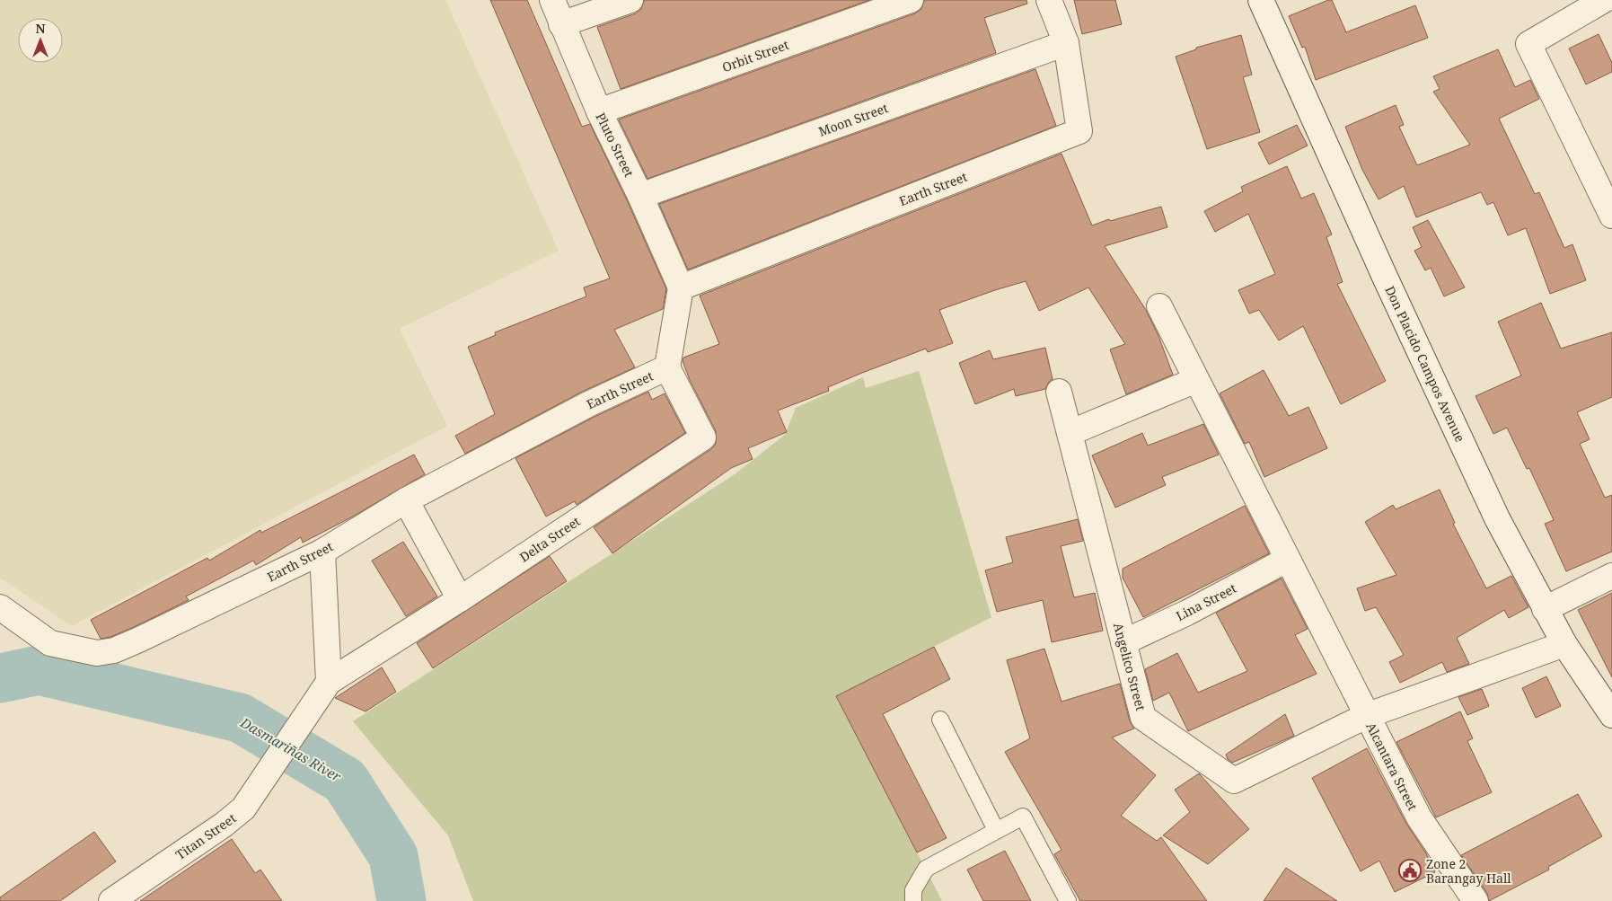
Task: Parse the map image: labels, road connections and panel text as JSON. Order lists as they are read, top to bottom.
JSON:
{
  "streets": {
    "street": [
      "Orbit Street",
      "Moon Street",
      "Pluto Street",
      "Earth Street",
      "Don Placido Campos Avenue",
      "Delta Street",
      "Lina Street",
      "Angelico Street",
      "Alcantara Street",
      "Titan Street"
    ]
  },
  "crossings": [
    ["Orbit Street", "Pluto Street"],
    ["Moon Street", "Pluto Street"],
    ["Moon Street", "Earth Street"],
    ["Pluto Street", "Earth Street"],
    ["Earth Street", "Delta Street"],
    ["Don Placido Campos Avenue", "Alcantara Street"],
    ["Delta Street", "Titan Street"],
    ["Lina Street", "Angelico Street"],
    ["Angelico Street", "Alcantara Street"]
  ],
  "water": ["Dasmariñas River"],
  "places": {
    "public building": ["Zone 2 Barangay Hall"]
  },
  "north": "top"
}
